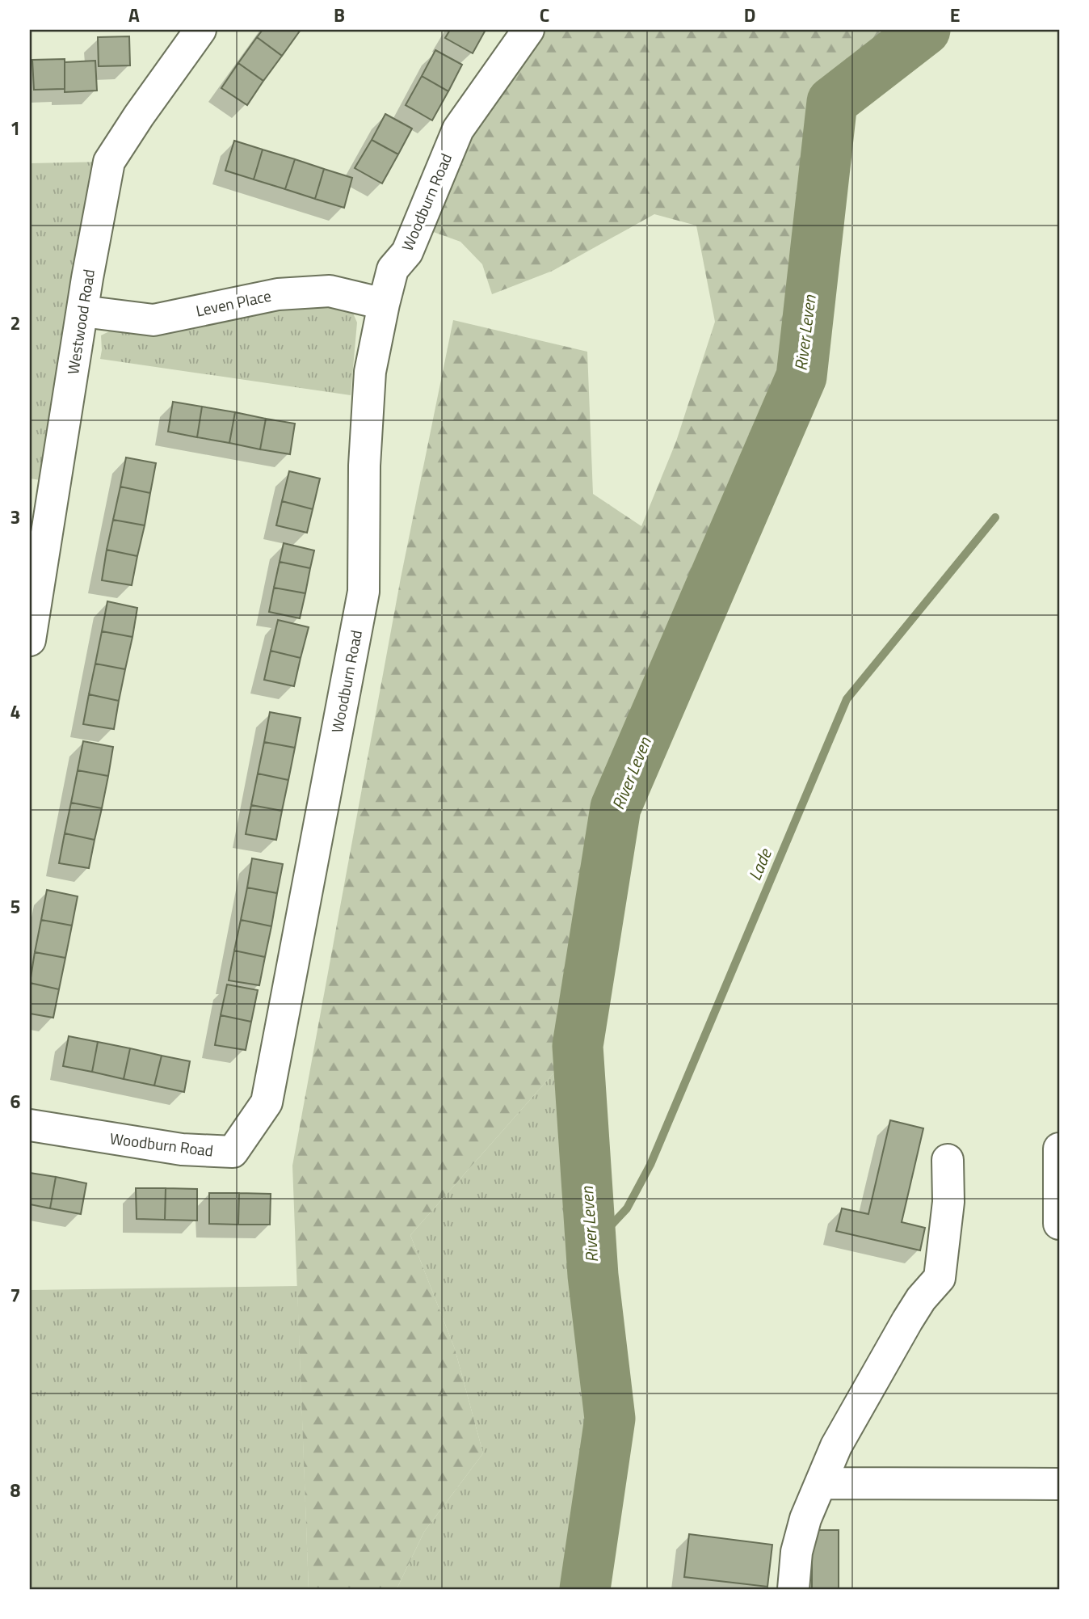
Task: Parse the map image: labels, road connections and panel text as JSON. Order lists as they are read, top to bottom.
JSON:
{
  "streets": {
    "street": ["Woodburn Road", "Leven Place", "Westwood Road"]
  },
  "crossings": [
    ["Woodburn Road", "Leven Place"],
    ["Leven Place", "Westwood Road"]
  ],
  "water": ["River Leven", "Lade"],
  "grid": {
    "columns": [
      "A",
      "B",
      "C",
      "D",
      "E"
    ],
    "rows": [
      "1",
      "2",
      "3",
      "4",
      "5",
      "6",
      "7",
      "8"
    ]
  }
}
